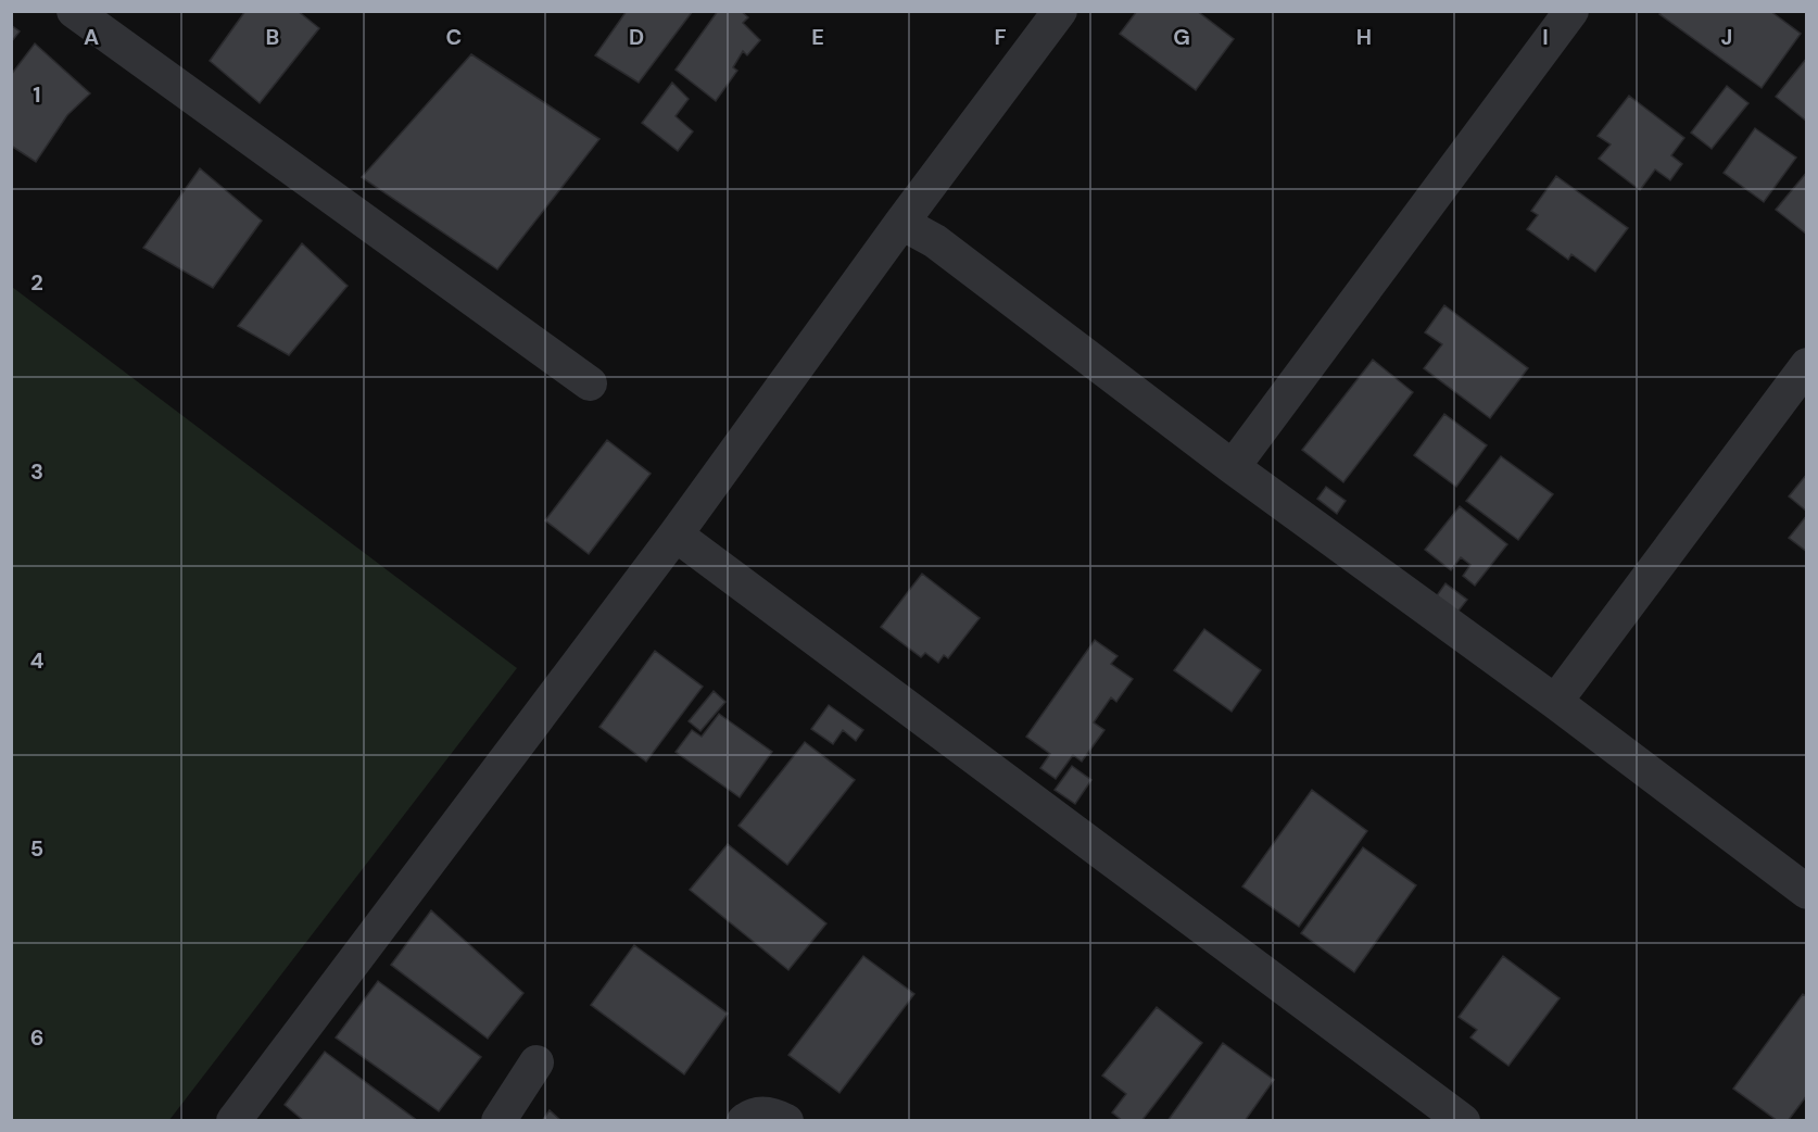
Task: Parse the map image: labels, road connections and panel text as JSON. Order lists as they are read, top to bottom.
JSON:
{
  "grid": {
    "columns": [
      "A",
      "B",
      "C",
      "D",
      "E",
      "F",
      "G",
      "H",
      "I",
      "J"
    ],
    "rows": [
      "1",
      "2",
      "3",
      "4",
      "5",
      "6"
    ]
  }
}
